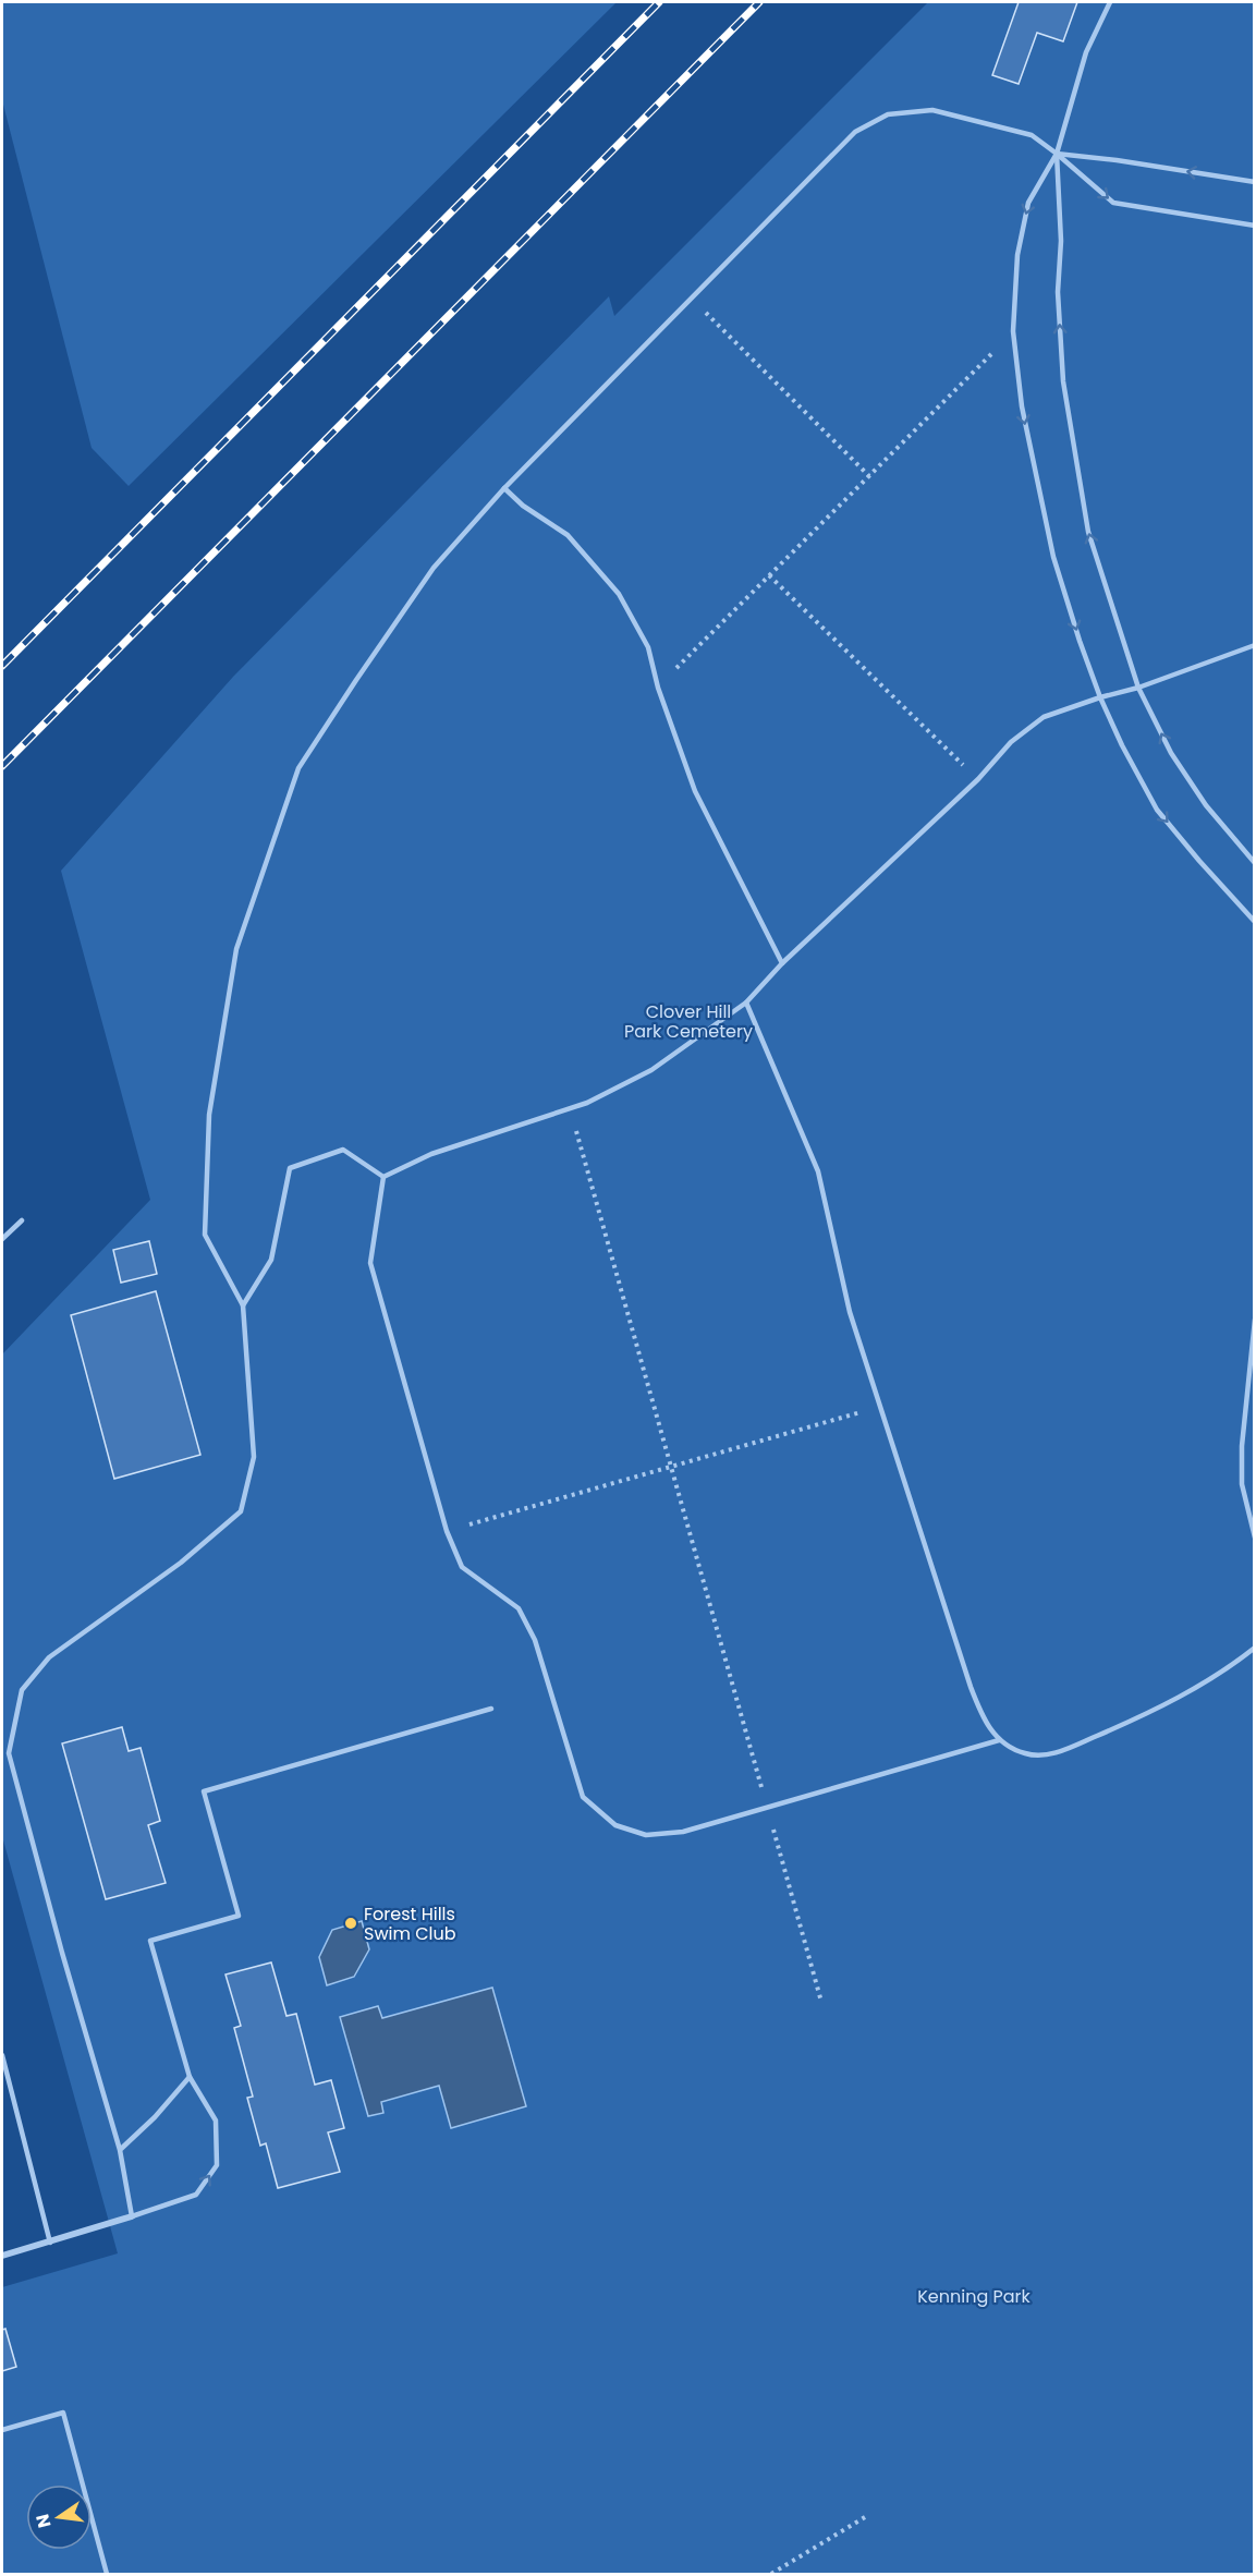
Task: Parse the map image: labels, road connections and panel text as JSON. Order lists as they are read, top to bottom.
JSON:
{
  "parks": ["Clover Hill Park Cemetery", "Kenning Park"],
  "places": ["Forest Hills Swim Club"],
  "north": "left"
}
